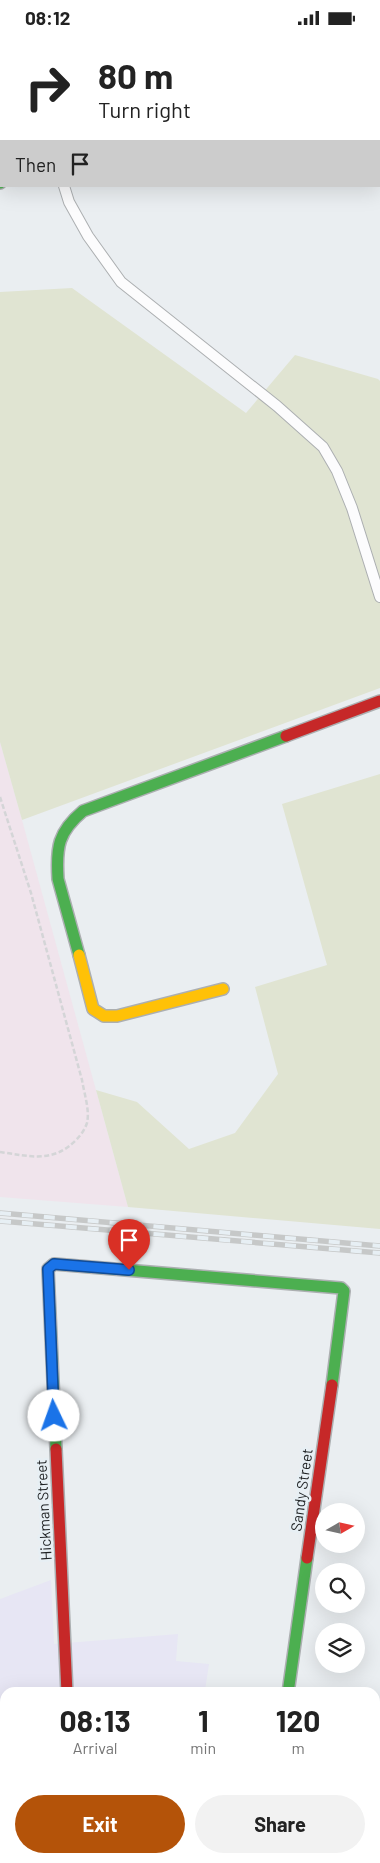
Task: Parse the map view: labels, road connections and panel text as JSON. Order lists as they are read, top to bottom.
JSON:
{
  "streets": {
    "street": ["Sandy Street", "Hickman Street"]
  },
  "crossings": [
    ["Sandy Street", "Hickman Street"]
  ],
  "north": "right",
  "page": {
    "status": "08:12",
    "turn": ["80 m", "Turn right"],
    "then": "Then",
    "eta": [
      "08:13",
      "Arrival",
      "1",
      "min",
      "120",
      "m"
    ],
    "buttons": ["Exit", "Share"]
  }
}
